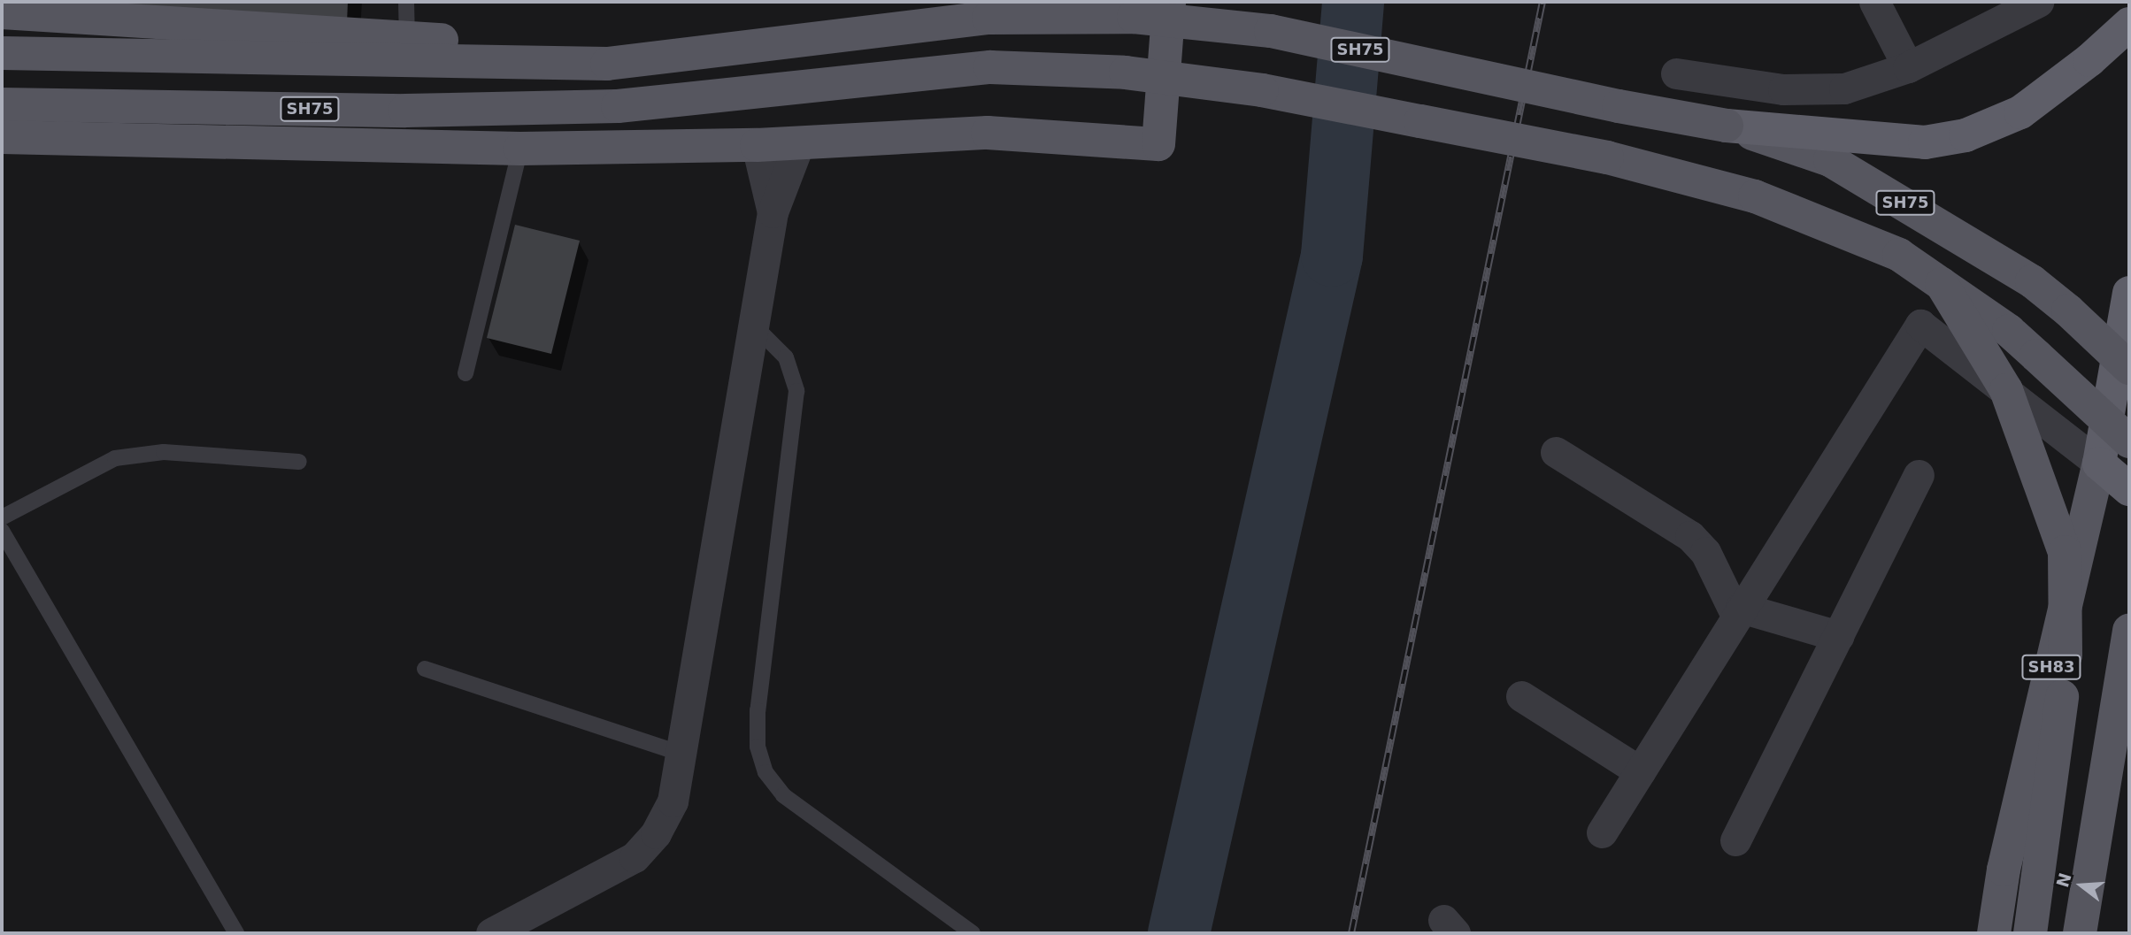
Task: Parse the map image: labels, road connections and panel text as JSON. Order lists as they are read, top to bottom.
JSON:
{
  "streets": {
    "main road": ["SH75", "SH83"]
  },
  "north": "left"
}
